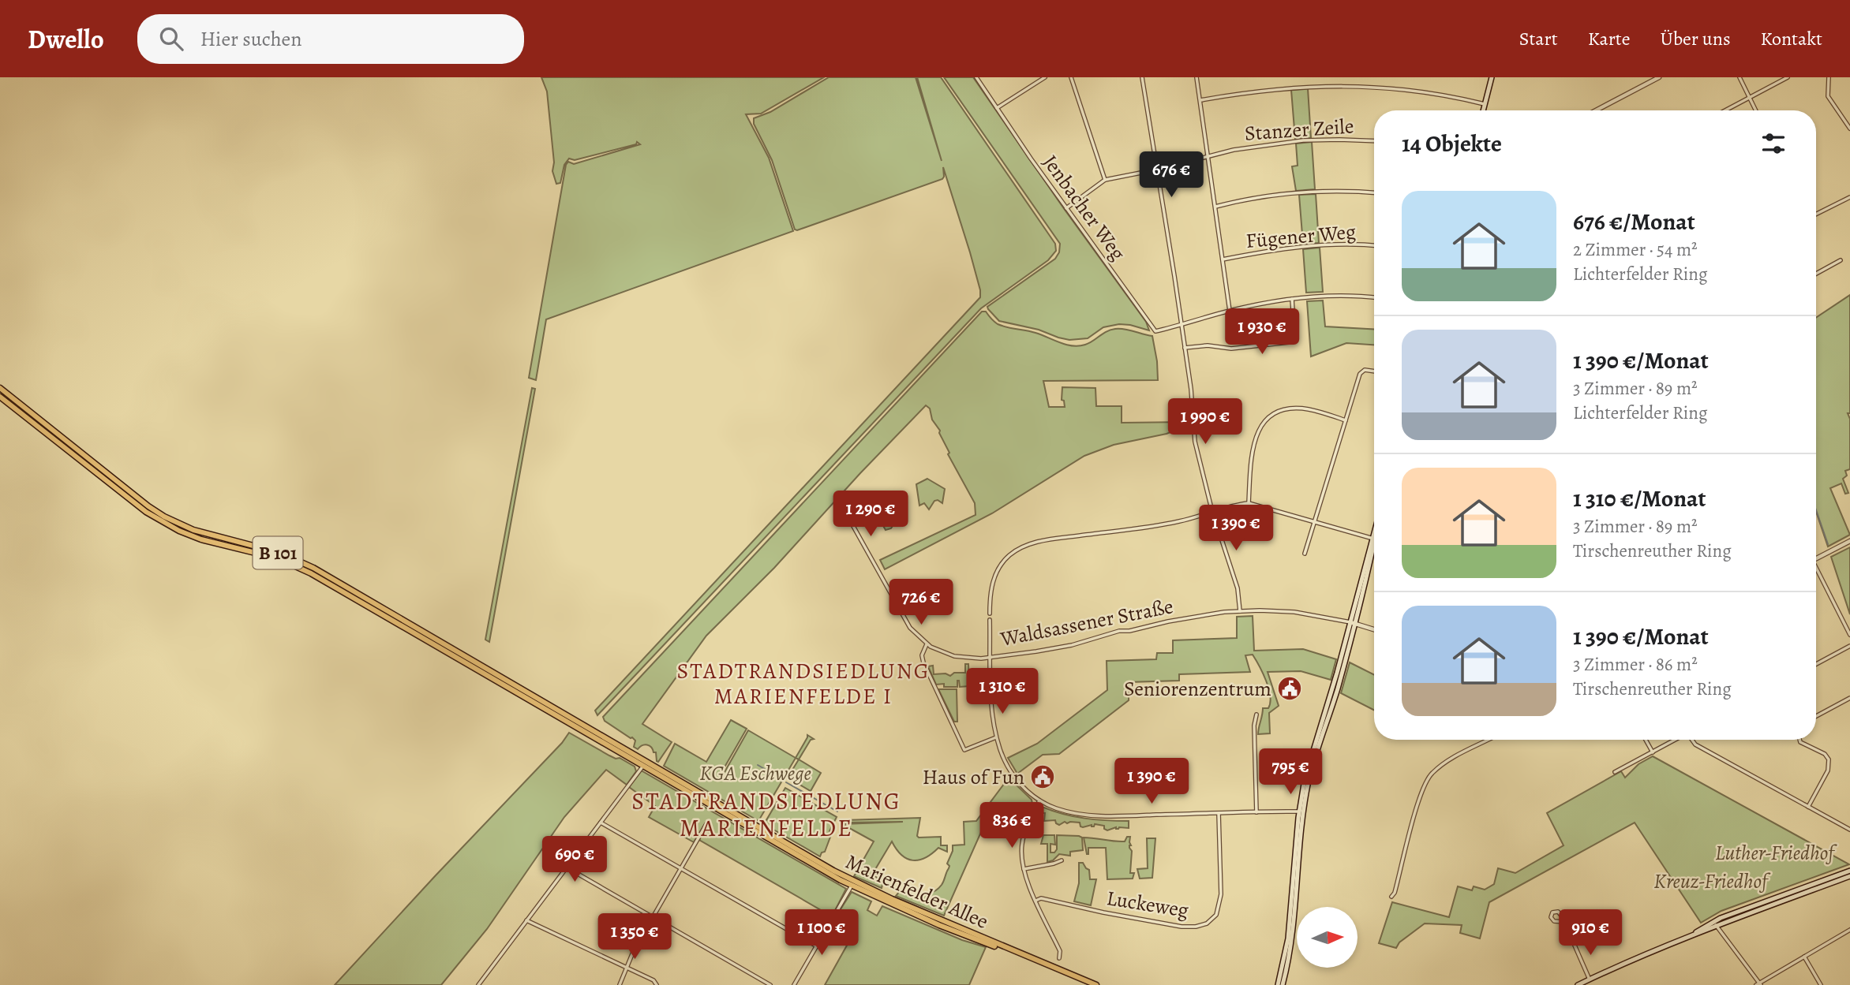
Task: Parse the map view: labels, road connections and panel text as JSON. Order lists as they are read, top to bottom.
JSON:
{
  "streets": {
    "main road": ["B 101", "Marienfelder Allee"],
    "street": [
      "Stanzer Zeile",
      "Jenbacher Weg",
      "Fügener Weg",
      "Waldsassener Straße",
      "Luckeweg"
    ]
  },
  "crossings": [
    ["Stanzer Zeile", "Jenbacher Weg"],
    ["B 101", "Marienfelder Allee"]
  ],
  "districts": ["STADTRANDSIEDLUNG MARIENFELDE I", "STADTRANDSIEDLUNG MARIENFELDE"],
  "parks": ["KGA Eschwege", "Luther-Friedhof", "Kreuz-Friedhof"],
  "places": {
    "public building": ["Seniorenzentrum", "Haus of Fun"]
  },
  "north": "right",
  "page": {
    "header": "Dwello",
    "search": "Hier suchen",
    "nav": [
      "Start",
      "Karte",
      "Über uns",
      "Kontakt"
    ],
    "heading": "14 Objekte",
    "price": [
      "676 €",
      "1 930 €",
      "1 990 €",
      "1 290 €",
      "1 390 €",
      "726 €",
      "1 310 €",
      "795 €",
      "1 390 €",
      "836 €",
      "690 €",
      "1 100 €",
      "910 €",
      "1 350 €"
    ],
    "list": [
      {
        "name": "676 €/Monat",
        "note": "2 Zimmer · 54 m² · Lichterfelder Ring"
      },
      {
        "name": "1 390 €/Monat",
        "note": "3 Zimmer · 89 m² · Lichterfelder Ring"
      },
      {
        "name": "1 310 €/Monat",
        "note": "3 Zimmer · 89 m² · Tirschenreuther Ring"
      },
      {
        "name": "1 390 €/Monat",
        "note": "3 Zimmer · 86 m² · Tirschenreuther Ring"
      }
    ]
  }
}
